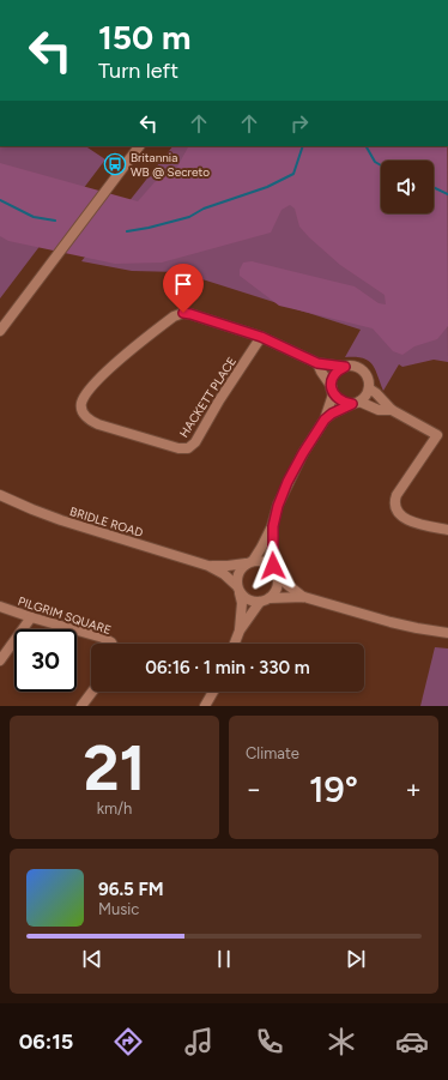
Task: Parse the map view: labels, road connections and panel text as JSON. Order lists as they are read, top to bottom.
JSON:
{
  "streets": {
    "street": ["HACKETT PLACE", "BRIDLE ROAD", "PILGRIM SQUARE"]
  },
  "places": {
    "bus stop": ["Britannia WB @ Secreto"]
  },
  "page": {
    "turn": ["150 m", "Turn left"],
    "limit": "30",
    "trip": "06:16 · 1 min · 330 m",
    "tile": [
      ["21", "km/h"],
      "Climate"
    ],
    "heat": ["−", "19°", "+"],
    "song": ["96.5 FM", "Music"],
    "tabs": "06:15"
  }
}
